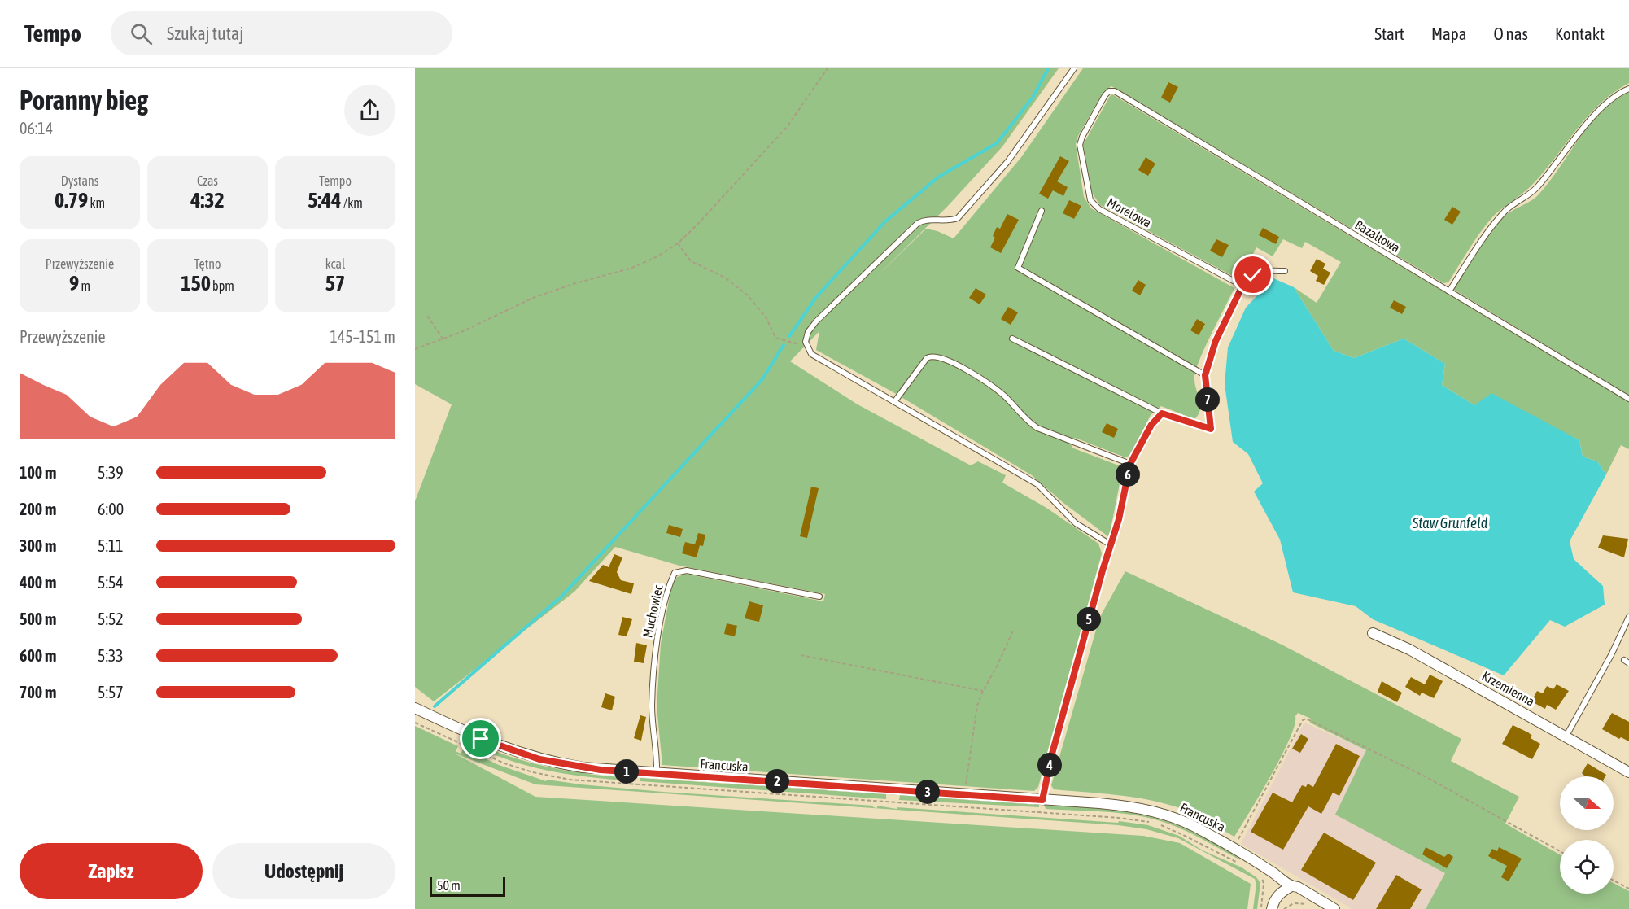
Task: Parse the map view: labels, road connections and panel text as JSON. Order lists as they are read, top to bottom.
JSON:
{
  "streets": {
    "street": ["Krzemienna", "Francuska"],
    "lane": ["Morelowa", "Bazaltowa", "Muchowiec"]
  },
  "crossings": [
    ["Morelowa", "Bazaltowa"],
    ["Muchowiec", "Francuska"]
  ],
  "water": ["Staw Grunfeld"],
  "scale_bar": "50 m",
  "north": "right",
  "page": {
    "header": "Tempo",
    "search": "Szukaj tutaj",
    "nav": [
      "Start",
      "Mapa",
      "O nas",
      "Kontakt"
    ],
    "heading": ["Poranny bieg", "06:14"],
    "stats": [
      ["Dystans", "0.79 km"],
      ["Czas", "4:32"],
      ["Tempo", "5:44 /km"],
      ["Przewyższenie", "9 m"],
      ["Tętno", "150 bpm"],
      ["kcal", "57"]
    ],
    "chart": ["Przewyższenie", "145–151 m"],
    "pins": [
      "7",
      "6",
      "5",
      "4",
      "1",
      "2",
      "3"
    ],
    "list": [
      {
        "name": "100 m",
        "note": "5:39"
      },
      {
        "name": "200 m",
        "note": "6:00"
      },
      {
        "name": "300 m",
        "note": "5:11"
      },
      {
        "name": "400 m",
        "note": "5:54"
      },
      {
        "name": "500 m",
        "note": "5:52"
      },
      {
        "name": "600 m",
        "note": "5:33"
      },
      {
        "name": "700 m",
        "note": "5:57"
      }
    ],
    "buttons": ["Zapisz", "Udostępnij"],
    "scale": "50 m"
  }
}
